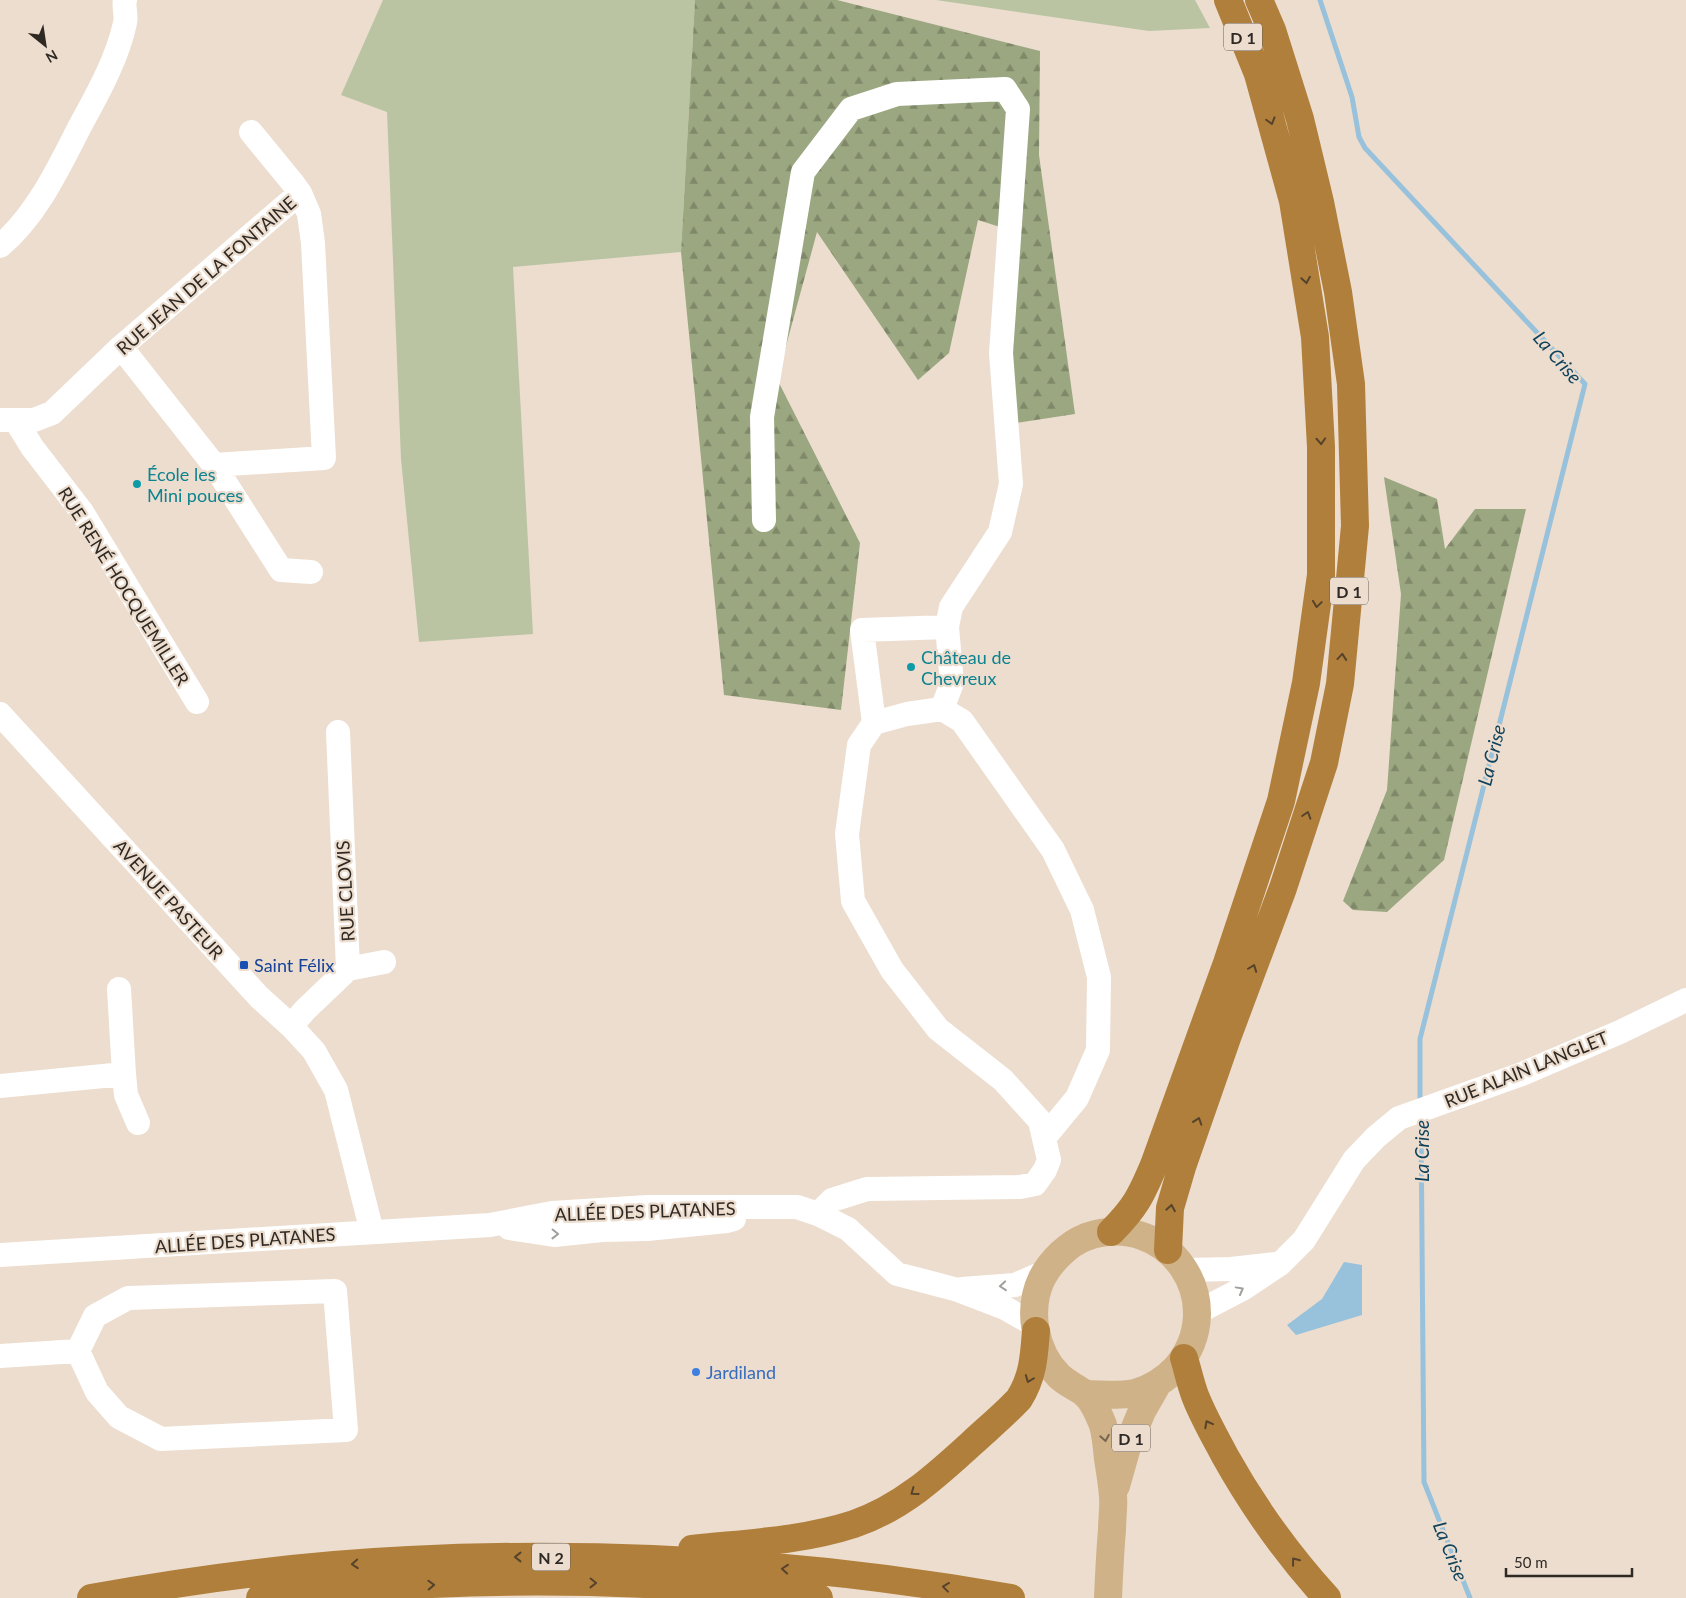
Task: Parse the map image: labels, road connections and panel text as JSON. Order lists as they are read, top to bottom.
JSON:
{
  "streets": {
    "highway": ["D 1", "N 2"],
    "street": [
      "RUE JEAN DE LA FONTAINE",
      "RUE RENÉ HOCQUEMILLER",
      "RUE CLOVIS",
      "AVENUE PASTEUR",
      "RUE ALAIN LANGLET",
      "ALLÉE DES PLATANES"
    ]
  },
  "crossings": [
    ["D 1", "RUE ALAIN LANGLET"],
    ["D 1", "ALLÉE DES PLATANES"],
    ["RUE JEAN DE LA FONTAINE", "RUE RENÉ HOCQUEMILLER"],
    ["AVENUE PASTEUR", "ALLÉE DES PLATANES"],
    ["RUE ALAIN LANGLET", "ALLÉE DES PLATANES"]
  ],
  "water": ["La Crise"],
  "places": {
    "other": ["École les Mini pouces", "Château de Chevreux", "Jardiland"],
    "transit": ["Saint Félix"]
  },
  "scale_bar": "50 m",
  "north": "bottom right"
}
